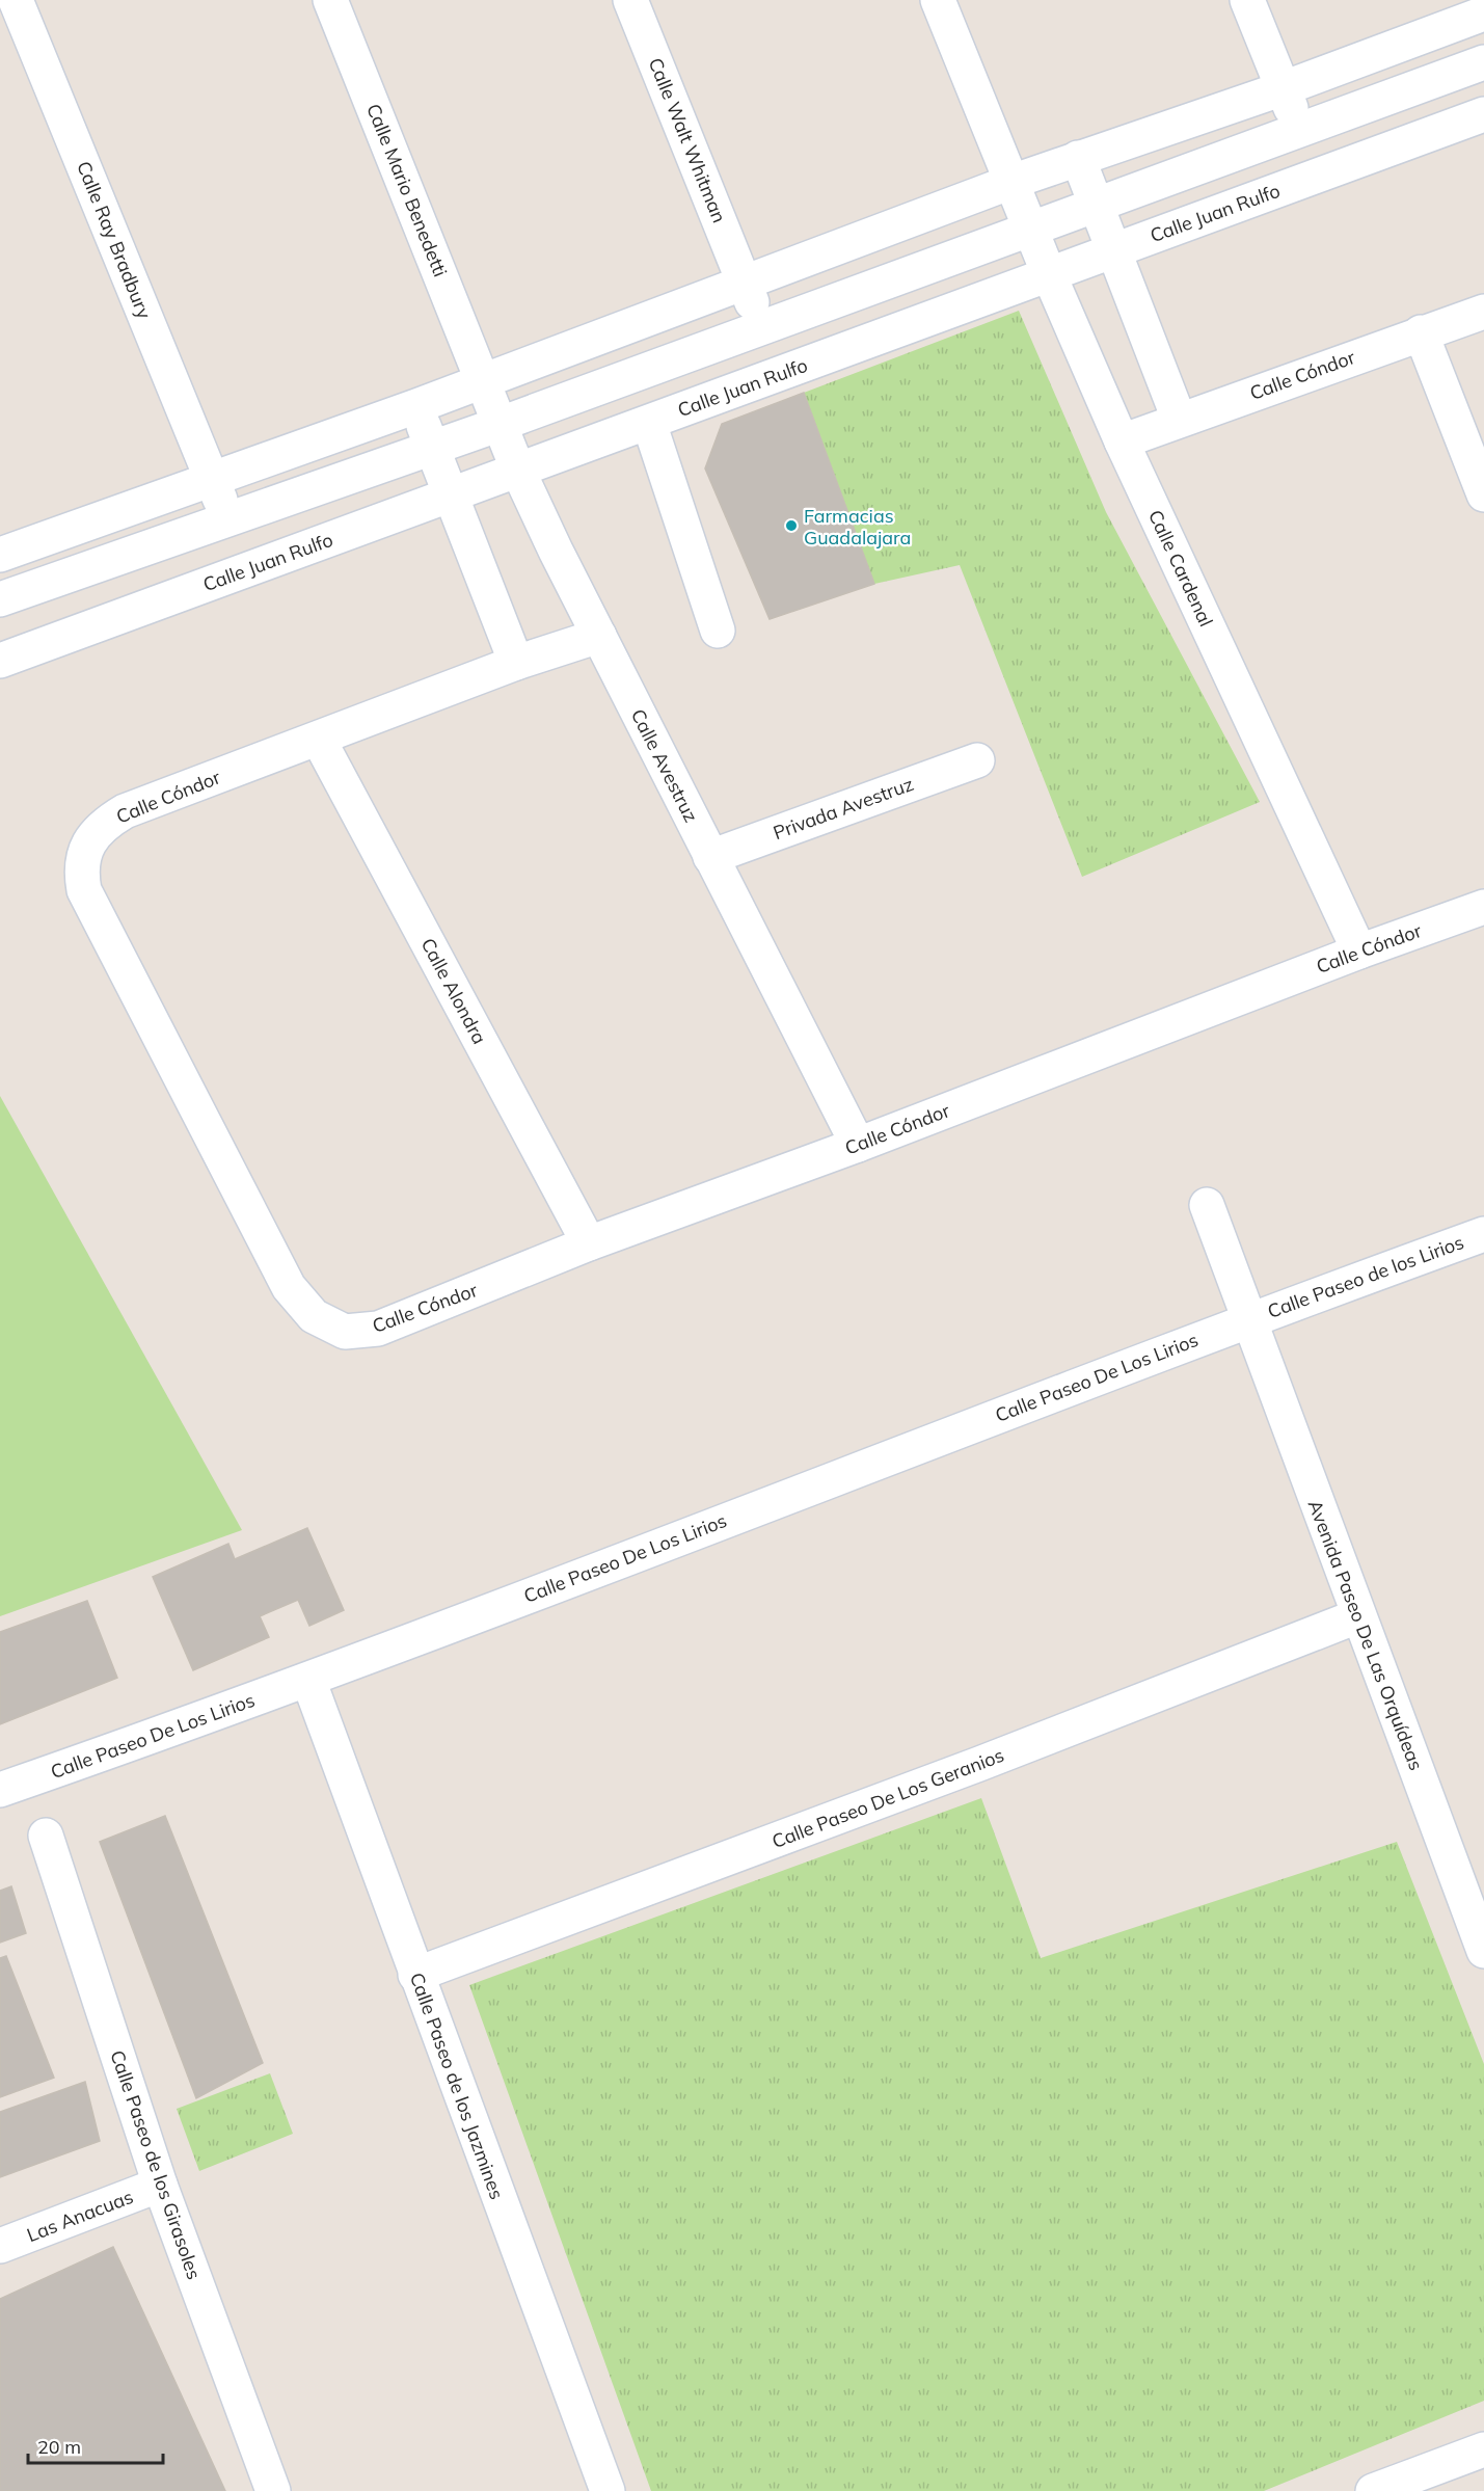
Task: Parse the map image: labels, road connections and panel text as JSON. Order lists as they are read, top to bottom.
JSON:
{
  "streets": {
    "street": [
      "Calle Walt Whitman",
      "Calle Mario Benedetti",
      "Calle Juan Rulfo",
      "Calle Ray Bradbury",
      "Calle Cóndor",
      "Calle Cardenal",
      "Calle Avestruz",
      "Privada Avestruz",
      "Calle Alondra",
      "Calle Paseo de los Lirios",
      "Calle Paseo De Los Lirios",
      "Avenida Paseo De Las Orquídeas",
      "Calle Paseo De Los Geranios",
      "Calle Paseo de los Jazmines",
      "Calle Paseo de los Girasoles",
      "Las Anacuas"
    ]
  },
  "crossings": [
    ["Calle Mario Benedetti", "Calle Avestruz"],
    ["Calle Juan Rulfo", "Calle Cardenal"],
    ["Calle Juan Rulfo", "Calle Avestruz"],
    ["Calle Cóndor", "Calle Cardenal"],
    ["Calle Cóndor", "Calle Avestruz"],
    ["Calle Cóndor", "Calle Alondra"],
    ["Calle Avestruz", "Privada Avestruz"],
    ["Calle Paseo de los Lirios", "Calle Paseo De Los Lirios"],
    ["Calle Paseo de los Lirios", "Avenida Paseo De Las Orquídeas"],
    ["Calle Paseo De Los Lirios", "Avenida Paseo De Las Orquídeas"],
    ["Calle Paseo De Los Lirios", "Calle Paseo de los Jazmines"],
    ["Avenida Paseo De Las Orquídeas", "Calle Paseo De Los Geranios"],
    ["Calle Paseo De Los Geranios", "Calle Paseo de los Jazmines"],
    ["Calle Paseo de los Girasoles", "Las Anacuas"]
  ],
  "places": ["Farmacias Guadalajara"],
  "scale_bar": "20 m"
}
